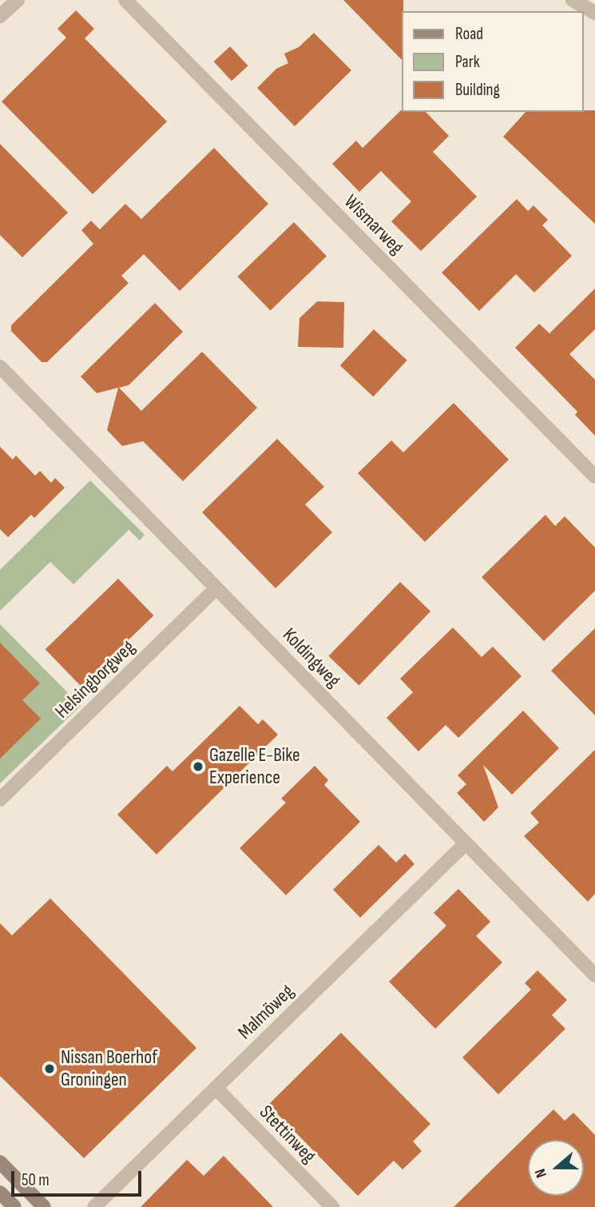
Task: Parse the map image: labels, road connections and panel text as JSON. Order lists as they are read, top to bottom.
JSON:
{
  "streets": {
    "street": [
      "Wismarweg",
      "Koldingweg",
      "Helsingborgweg",
      "Malmöweg",
      "Stettinweg"
    ]
  },
  "crossings": [
    ["Koldingweg", "Helsingborgweg"],
    ["Koldingweg", "Malmöweg"],
    ["Malmöweg", "Stettinweg"]
  ],
  "places": ["Gazelle E-Bike Experience", "Nissan Boerhof Groningen"],
  "legend": ["Road", "Park", "Building"],
  "scale_bar": "50 m",
  "north": "left"
}
